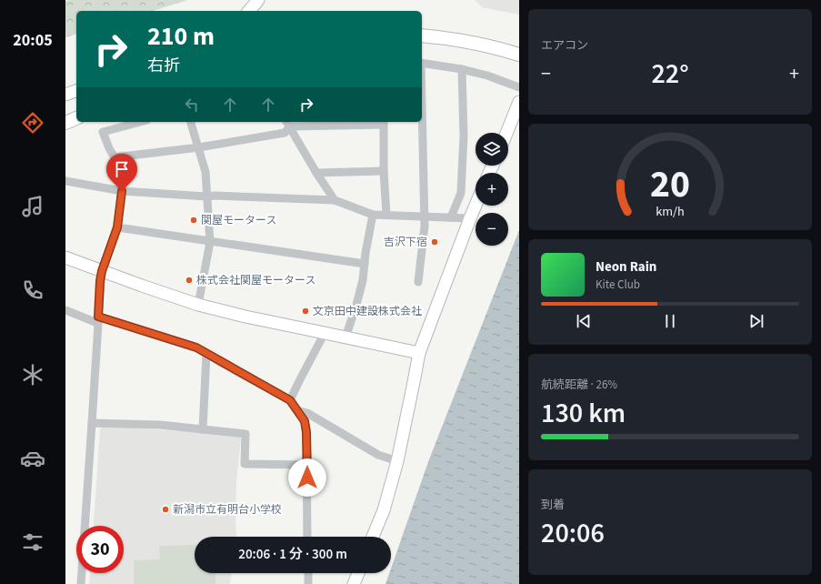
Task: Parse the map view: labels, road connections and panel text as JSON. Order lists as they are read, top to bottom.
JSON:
{
  "places": [
    "関屋モータース",
    "吉沢下宿",
    "株式会社関屋モータース",
    "文京田中建設株式会社",
    "新潟市立有明台小学校"
  ],
  "page": {
    "tabs": "20:05",
    "tile": [
      "エアコン",
      ["航続距離 · 26%", "130 km"],
      ["到着", "20:06"]
    ],
    "turn": ["210 m", "右折"],
    "heat": ["−", "22°", "+"],
    "map_buttons": ["+", "−"],
    "song": ["Neon Rain", "Kite Club"],
    "limit": "30",
    "trip": "20:06 · 1 分 · 300 m",
    "gauge": ["20", "km/h"]
  }
}
